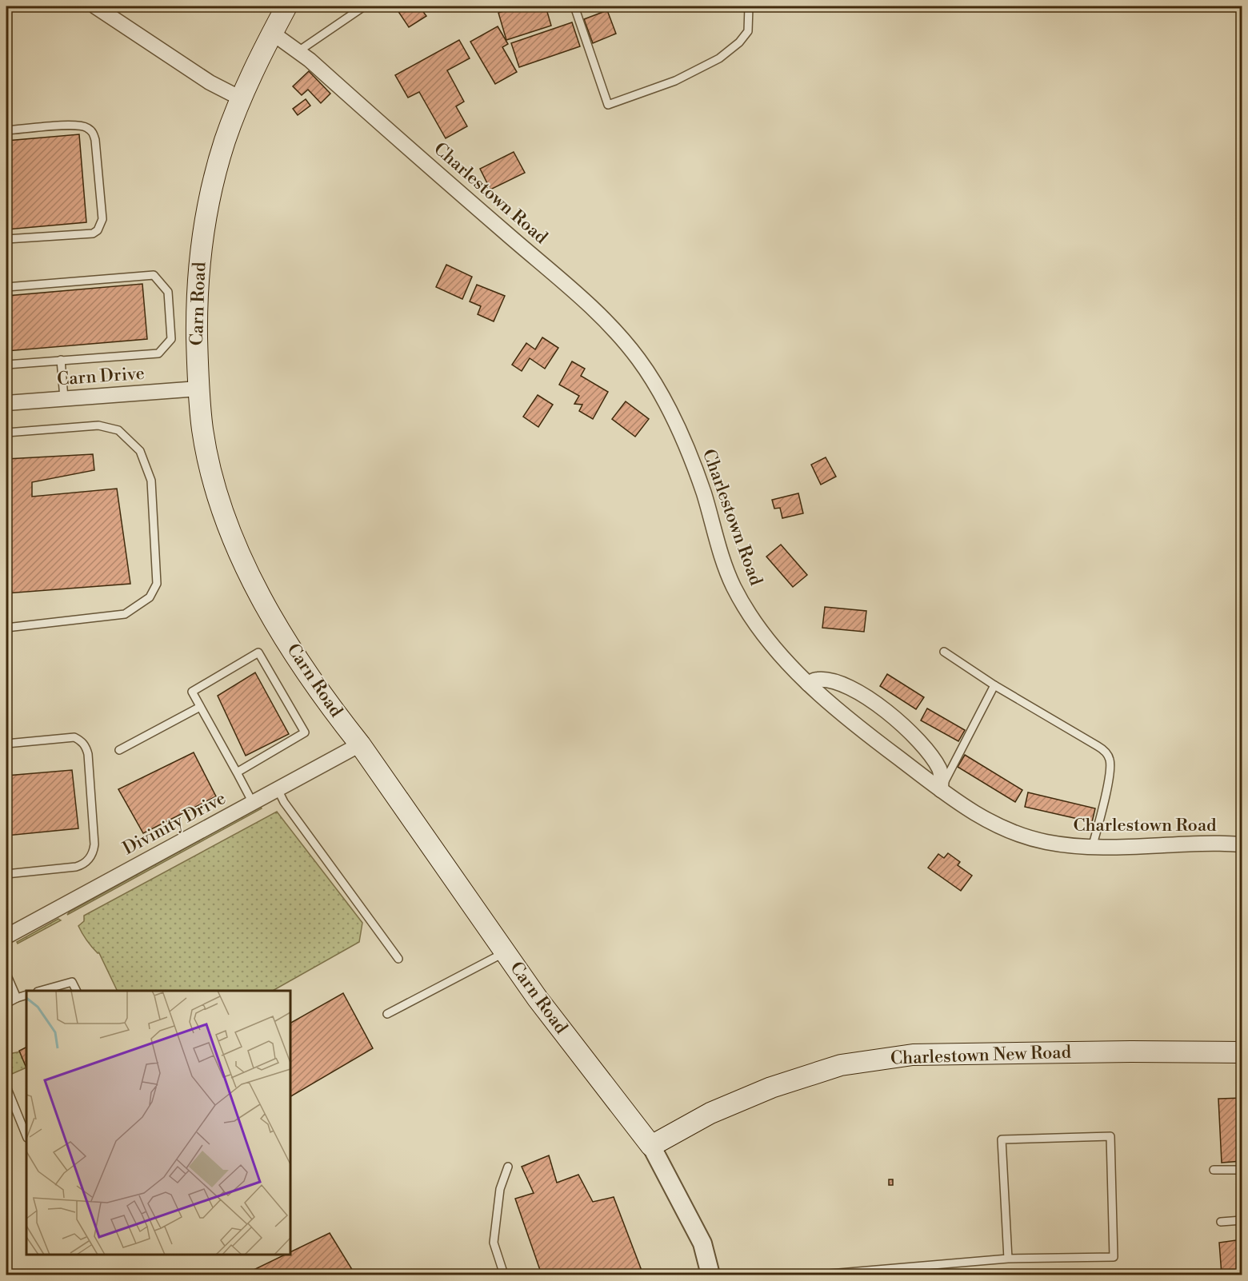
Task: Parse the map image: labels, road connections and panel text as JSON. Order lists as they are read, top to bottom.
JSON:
{
  "streets": {
    "main road": ["Carn Road", "Charlestown New Road"],
    "street": ["Charlestown Road", "Carn Drive", "Divinity Drive"]
  },
  "crossings": [
    ["Charlestown Road", "Carn Road"],
    ["Carn Road", "Carn Drive"],
    ["Carn Road", "Divinity Drive"],
    ["Carn Road", "Charlestown New Road"]
  ]
}
